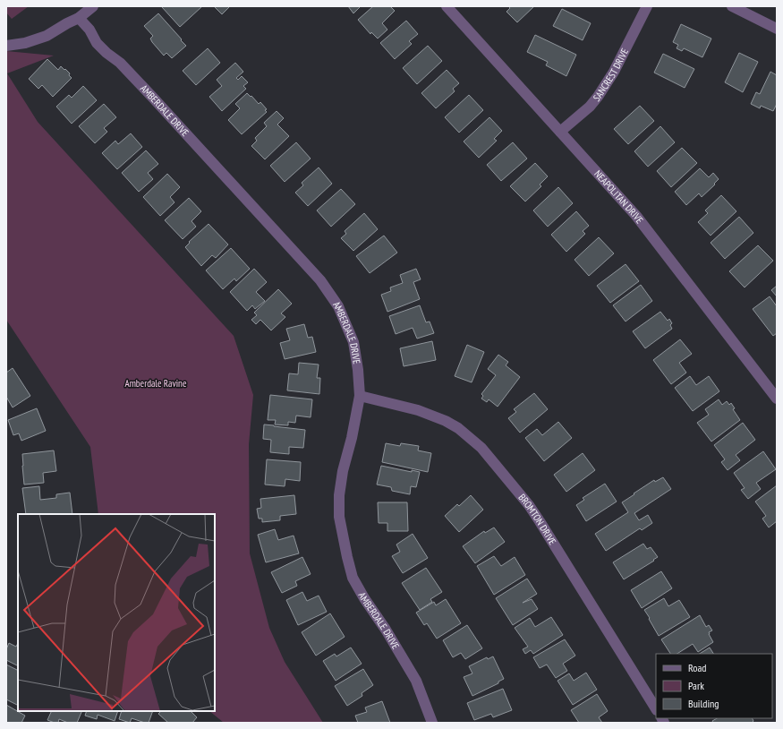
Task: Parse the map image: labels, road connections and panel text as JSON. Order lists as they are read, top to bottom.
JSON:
{
  "streets": {
    "street": [
      "SANCREST DRIVE",
      "AMBERDALE DRIVE",
      "NEAPOLITAN DRIVE",
      "BROMTON DRIVE"
    ]
  },
  "crossings": [
    ["SANCREST DRIVE", "NEAPOLITAN DRIVE"],
    ["AMBERDALE DRIVE", "BROMTON DRIVE"]
  ],
  "parks": ["Amberdale Ravine"],
  "legend": ["Road", "Park", "Building"]
}
